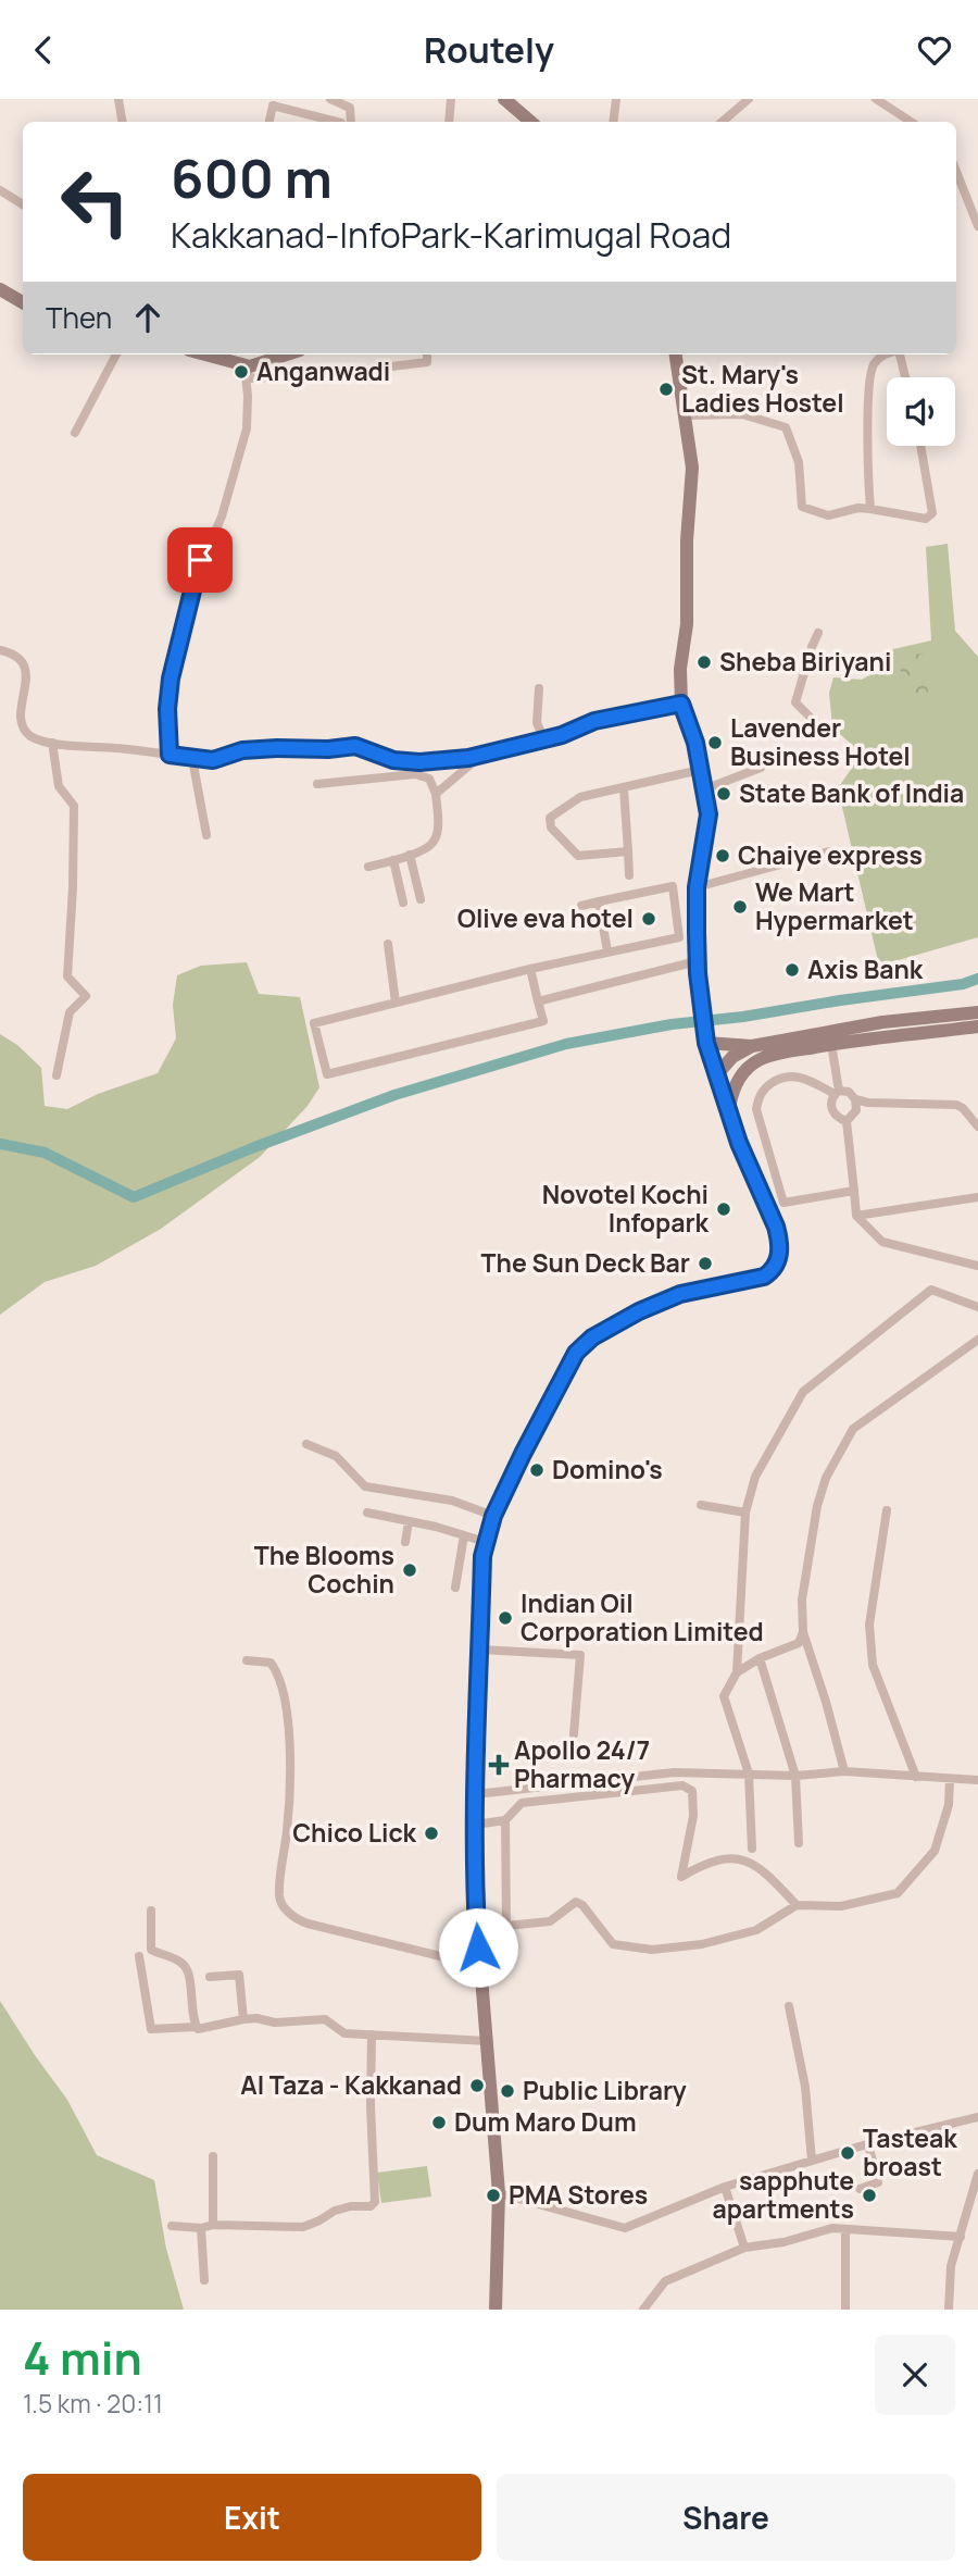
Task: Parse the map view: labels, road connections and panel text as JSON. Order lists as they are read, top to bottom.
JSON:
{
  "places": {
    "other": [
      "Anganwadi",
      "St. Mary's Ladies Hostel",
      "Sheba Biriyani",
      "Lavender Business Hotel",
      "State Bank of India",
      "Chaiye express",
      "We Mart Hypermarket",
      "Olive eva hotel",
      "Axis Bank",
      "Novotel Kochi Infopark",
      "The Sun Deck Bar",
      "Domino's",
      "The Blooms Cochin",
      "Indian Oil Corporation Limited",
      "Chico Lick",
      "Al Taza - Kakkanad",
      "Public Library",
      "Dum Maro Dum",
      "Tasteak broast",
      "PMA Stores",
      "sapphute apartments"
    ],
    "health": ["Apollo 24/7 Pharmacy"]
  },
  "page": {
    "header": "Routely",
    "turn": ["600 m", "Kakkanad-InfoPark-Karimugal Road"],
    "then": "Then",
    "heading": ["4 min", "1.5 km · 20:11"],
    "buttons": ["Exit", "Share"]
  }
}
